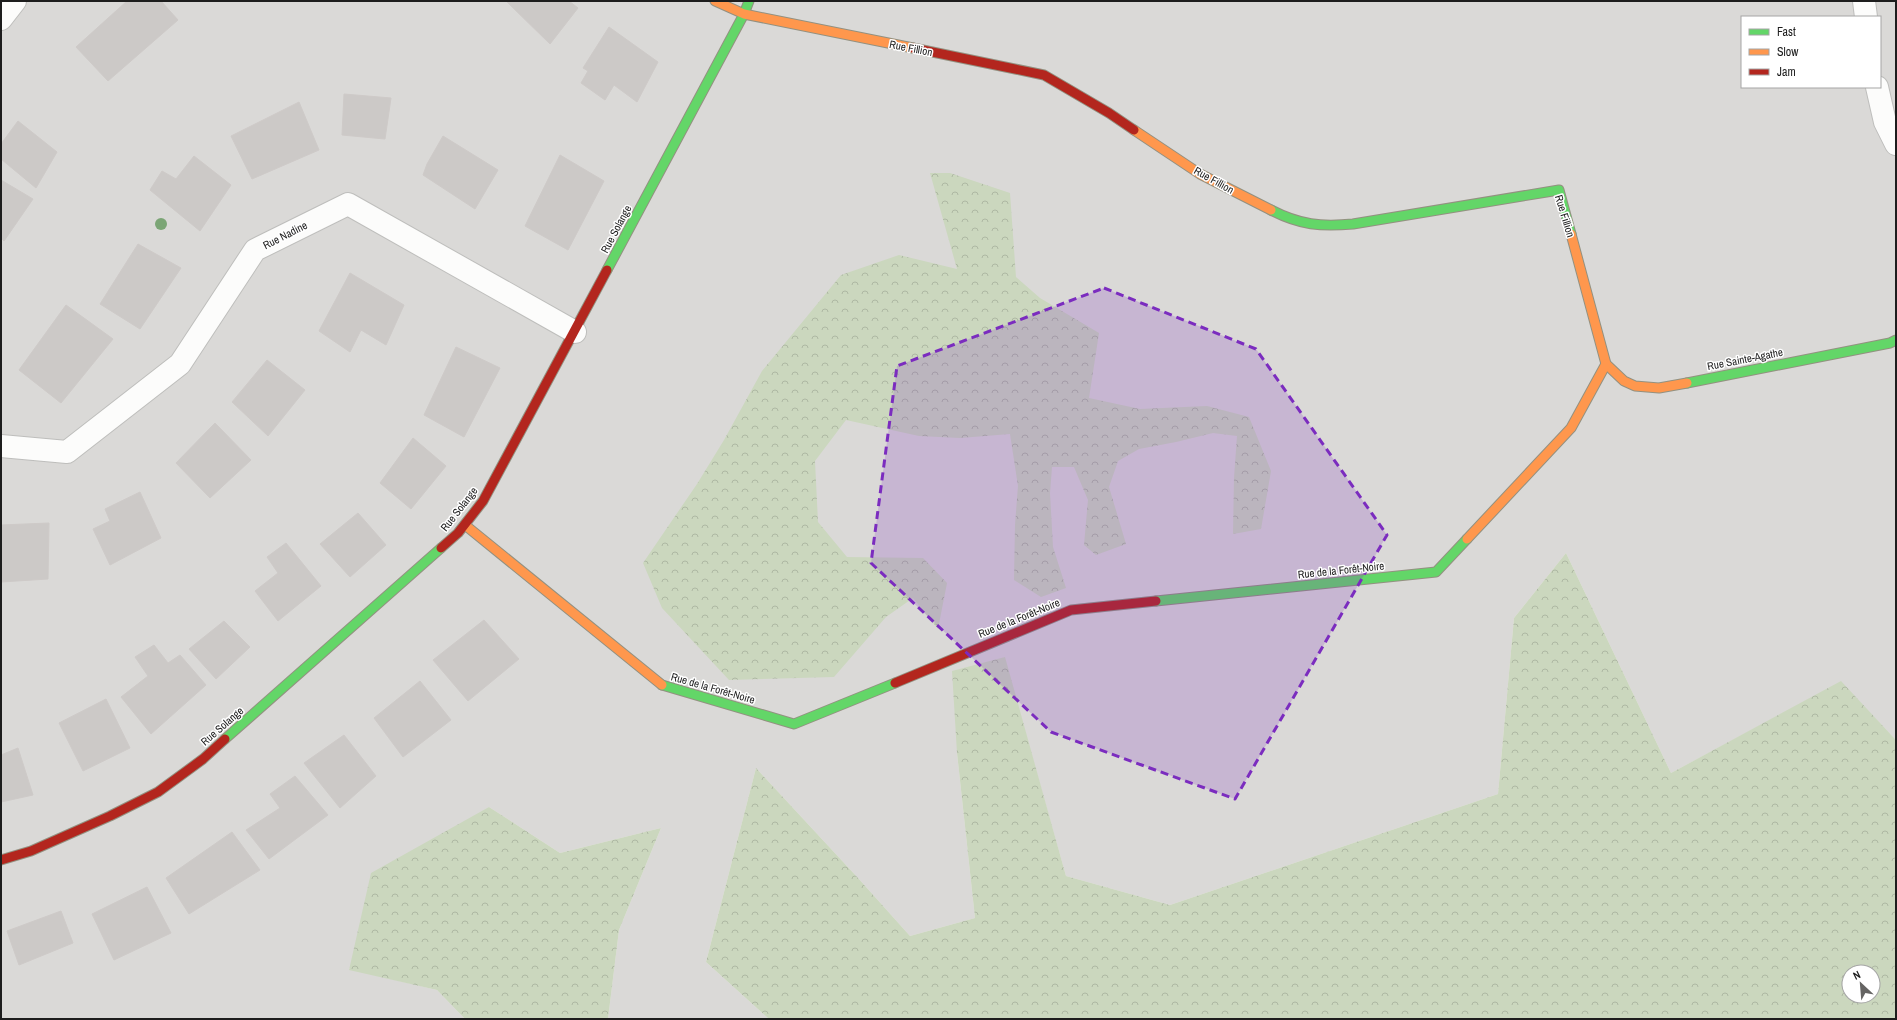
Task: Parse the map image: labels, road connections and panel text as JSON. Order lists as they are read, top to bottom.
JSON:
{
  "streets": {
    "street": [
      "Rue Fillion",
      "Rue Solange",
      "Rue Nadine",
      "Rue Sainte-Agathe",
      "Rue de la Forêt-Noire"
    ]
  },
  "crossings": [
    ["Rue Fillion", "Rue Solange"],
    ["Rue Fillion", "Rue Sainte-Agathe"],
    ["Rue Fillion", "Rue de la Forêt-Noire"],
    ["Rue Solange", "Rue Nadine"],
    ["Rue Solange", "Rue de la Forêt-Noire"],
    ["Rue Sainte-Agathe", "Rue de la Forêt-Noire"]
  ],
  "legend": ["Fast", "Slow", "Jam"],
  "north": "top left"
}
